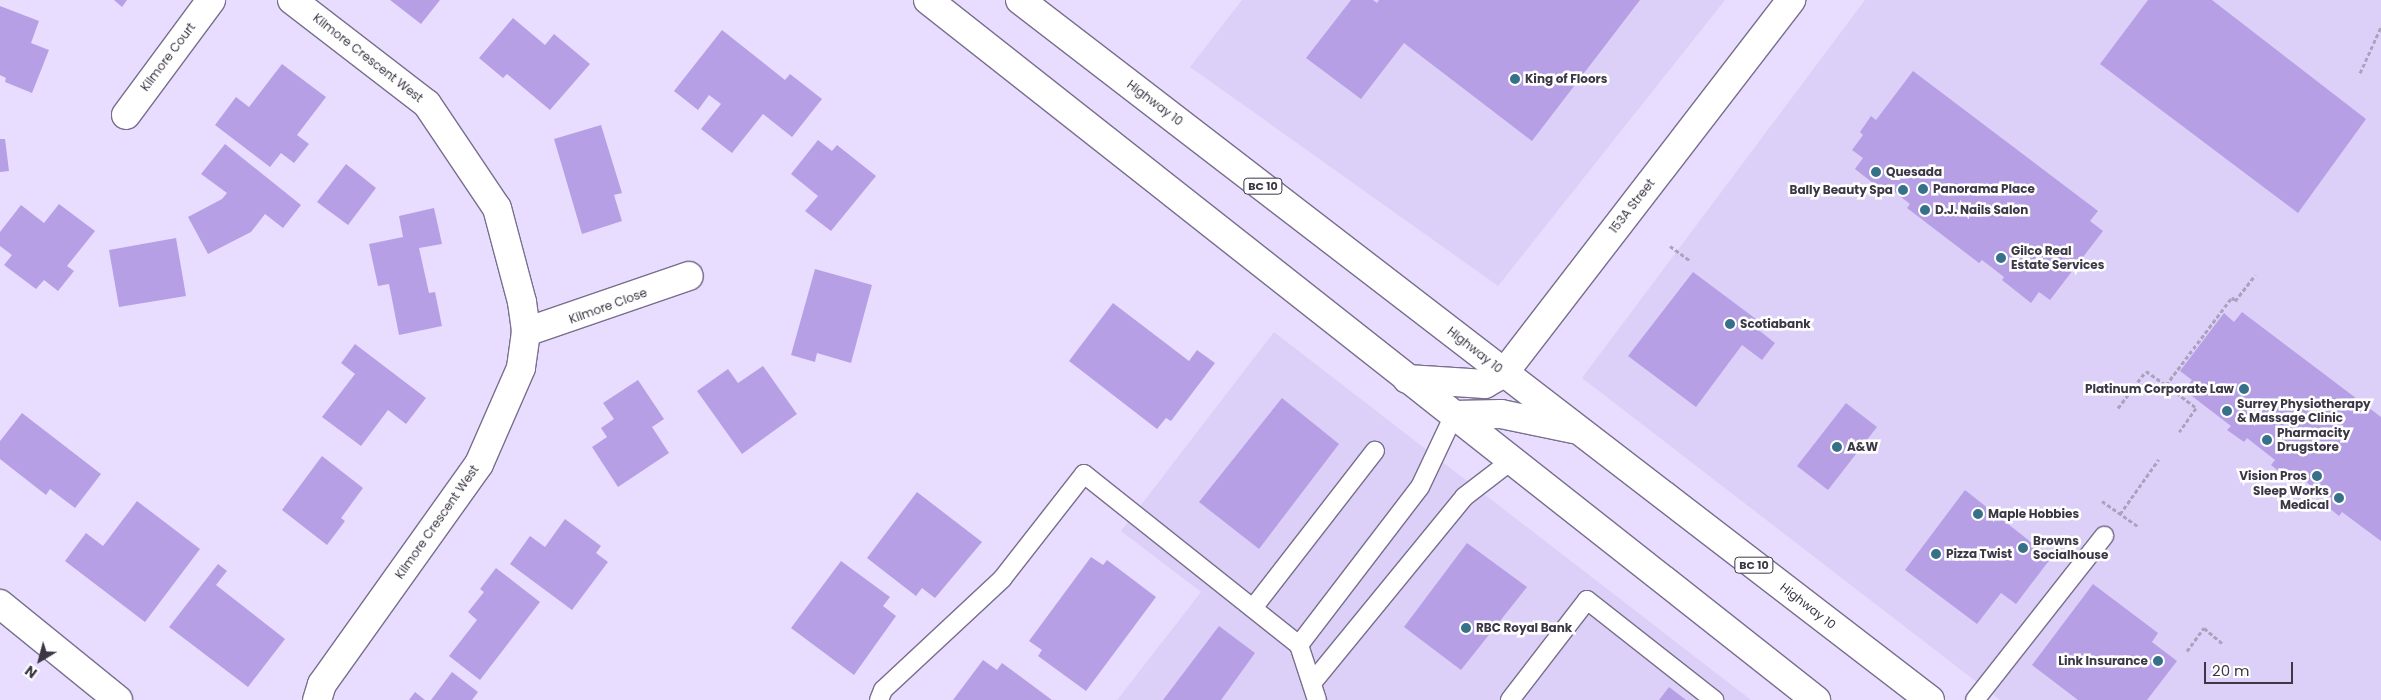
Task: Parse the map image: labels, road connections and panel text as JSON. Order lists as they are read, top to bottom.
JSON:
{
  "streets": {
    "main road": [
      "Kilmore Court",
      "Kilmore Crescent West",
      "Highway 10",
      "BC 10",
      "153A Street",
      "Kilmore Close"
    ]
  },
  "crossings": [
    ["Kilmore Crescent West", "Kilmore Close"],
    ["Highway 10", "153A Street"]
  ],
  "places": [
    "King of Floors",
    "Quesada",
    "Panorama Place",
    "Bally Beauty Spa",
    "D.J. Nails Salon",
    "Gilco Real Estate Services",
    "Scotiabank",
    "Platinum Corporate Law",
    "Surrey Physiotherapy & Massage Clinic",
    "Pharmacity Drugstore",
    "A&W",
    "Vision Pros",
    "Sleep Works Medical",
    "Maple Hobbies",
    "Browns Socialhouse",
    "Pizza Twist",
    "RBC Royal Bank",
    "Link Insurance"
  ],
  "scale_bar": "20 m",
  "north": "bottom left"
}
